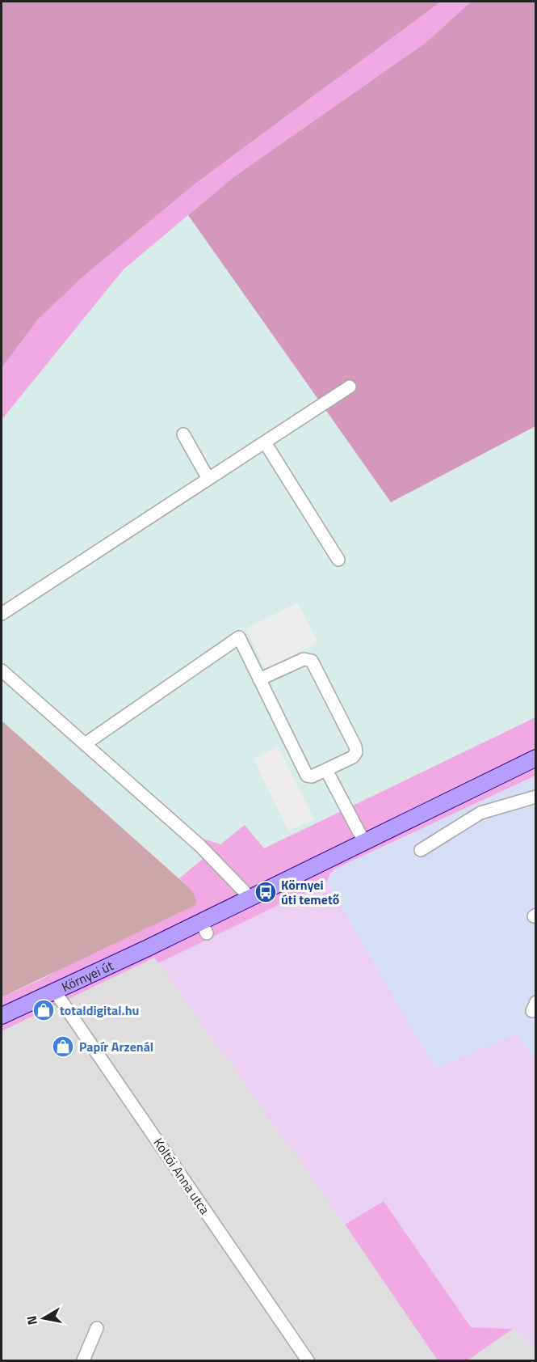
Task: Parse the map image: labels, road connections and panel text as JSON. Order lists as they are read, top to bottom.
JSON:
{
  "streets": {
    "main road": ["Környei út"],
    "street": ["Koltói Anna utca"]
  },
  "crossings": [
    ["Környei út", "Koltói Anna utca"]
  ],
  "places": {
    "bus stop": ["Környei úti temető"],
    "shop": ["totaldigital.hu", "Papír Arzenál"]
  },
  "north": "left"
}
